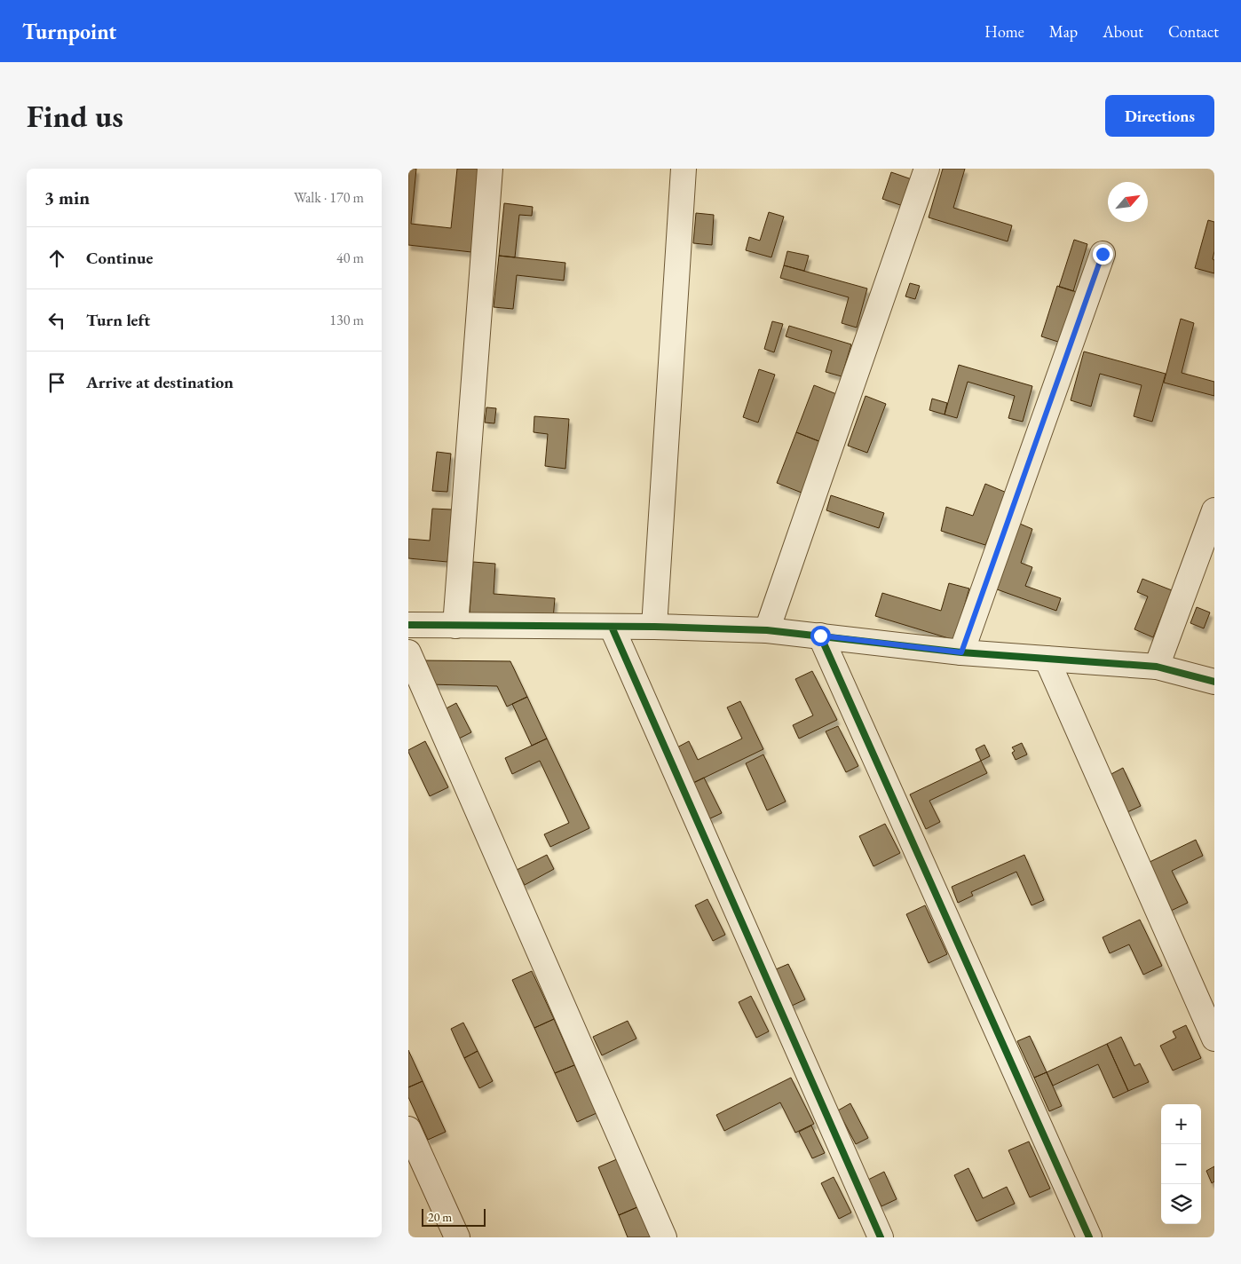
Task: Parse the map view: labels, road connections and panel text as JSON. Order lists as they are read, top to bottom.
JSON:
{
  "scale_bar": "20 m",
  "north": "top right",
  "page": {
    "header": "Turnpoint",
    "nav": [
      "Home",
      "Map",
      "About",
      "Contact"
    ],
    "buttons": "Directions",
    "title": "Find us",
    "heading": ["3 min", "Walk · 170 m"],
    "list": [
      ["Continue", "40 m"],
      ["Turn left", "130 m"],
      "Arrive at destination"
    ],
    "map_buttons": ["+", "−"],
    "scale": "20 m"
  }
}
